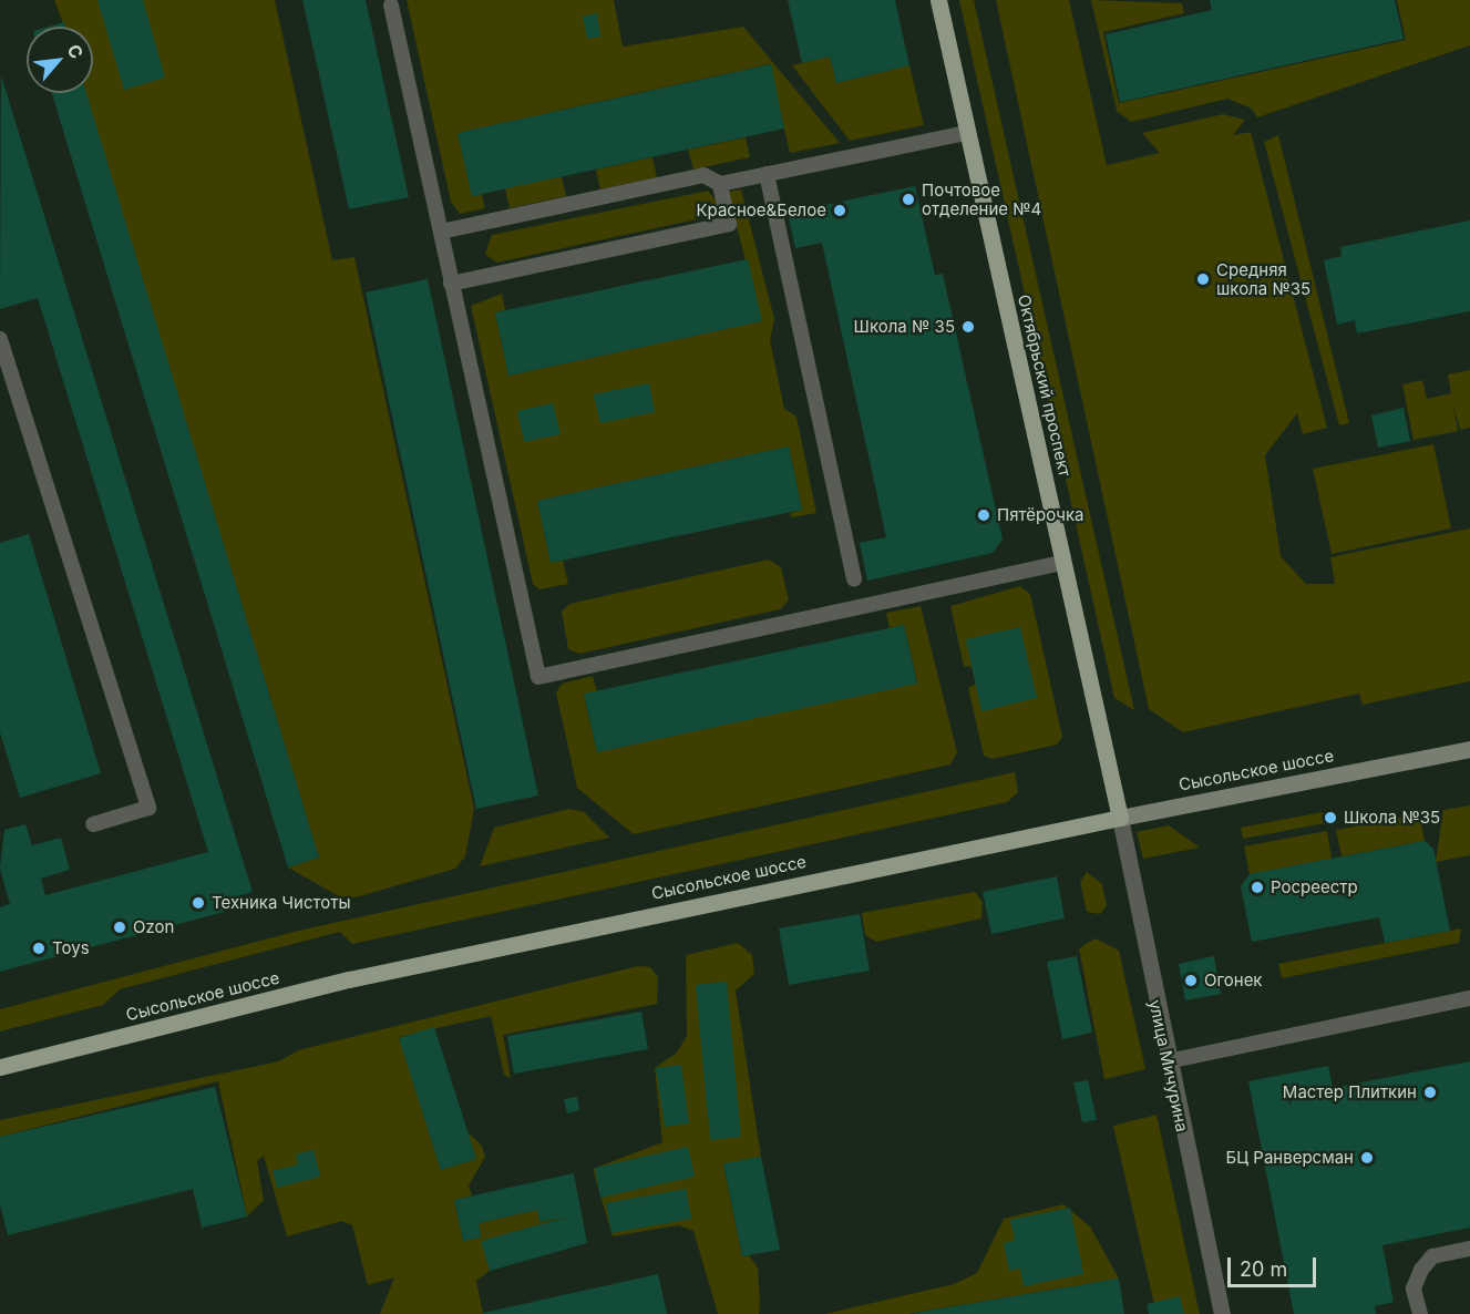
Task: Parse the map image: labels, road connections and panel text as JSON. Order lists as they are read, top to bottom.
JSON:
{
  "streets": {
    "main road": ["Октябрьский проспект", "Сысольское шоссе"],
    "street": ["улица Мичурина"]
  },
  "crossings": [
    ["Октябрьский проспект", "Сысольское шоссе"],
    ["Октябрьский проспект", "улица Мичурина"],
    ["Сысольское шоссе", "улица Мичурина"]
  ],
  "places": [
    "Почтовое отделение №4",
    "Красное&Белое",
    "Средняя школа №35",
    "Школа № 35",
    "Пятёрочка",
    "Школа №35",
    "Росреестр",
    "Техника Чистоты",
    "Ozon",
    "Toys",
    "Огонек",
    "Мастер Плиткин",
    "БЦ Ранверсман"
  ],
  "scale_bar": "20 m",
  "north": "top right"
}
